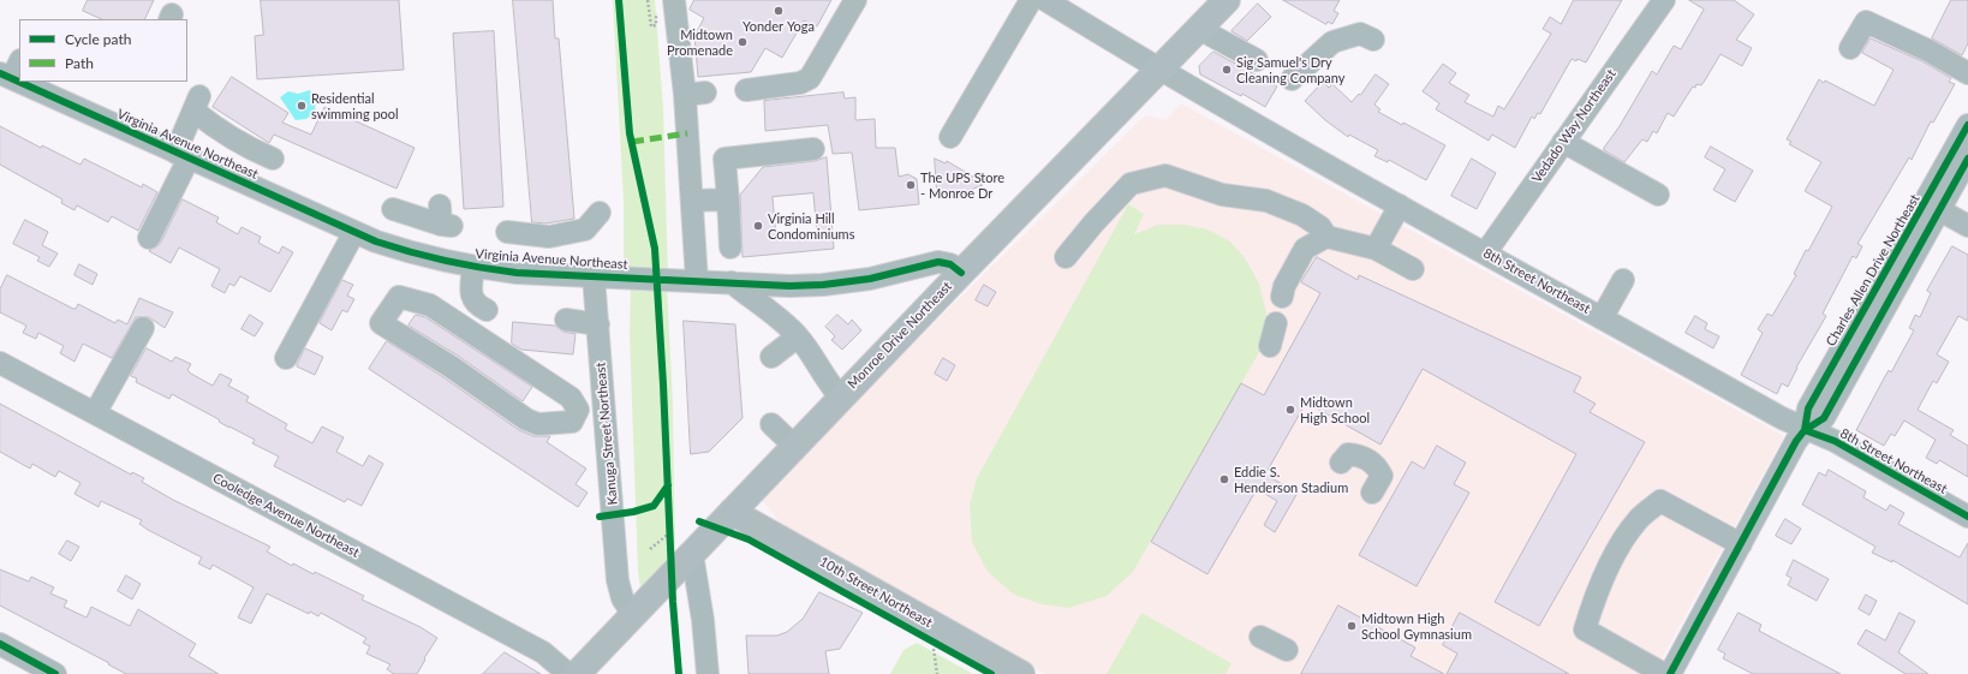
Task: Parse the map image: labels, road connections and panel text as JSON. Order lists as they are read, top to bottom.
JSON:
{
  "streets": {
    "main road": ["Monroe Drive Northeast", "10th Street Northeast"],
    "street": [
      "Vedado Way Northeast",
      "Virginia Avenue Northeast",
      "Charles Allen Drive Northeast",
      "8th Street Northeast",
      "Kanuga Street Northeast",
      "Cooledge Avenue Northeast"
    ]
  },
  "crossings": [
    ["Vedado Way Northeast", "8th Street Northeast"],
    ["Virginia Avenue Northeast", "Monroe Drive Northeast"],
    ["Virginia Avenue Northeast", "Kanuga Street Northeast"],
    ["Charles Allen Drive Northeast", "8th Street Northeast"],
    ["8th Street Northeast", "Monroe Drive Northeast"],
    ["Monroe Drive Northeast", "Kanuga Street Northeast"],
    ["Monroe Drive Northeast", "10th Street Northeast"]
  ],
  "places": [
    "Yonder Yoga",
    "Midtown Promenade",
    "Sig Samuel's Dry Cleaning Company",
    "Residential swimming pool",
    "The UPS Store - Monroe Dr",
    "Virginia Hill Condominiums",
    "Midtown High School",
    "Eddie S. Henderson Stadium",
    "Midtown High School Gymnasium"
  ],
  "legend": ["Cycle path", "Path"]
}
